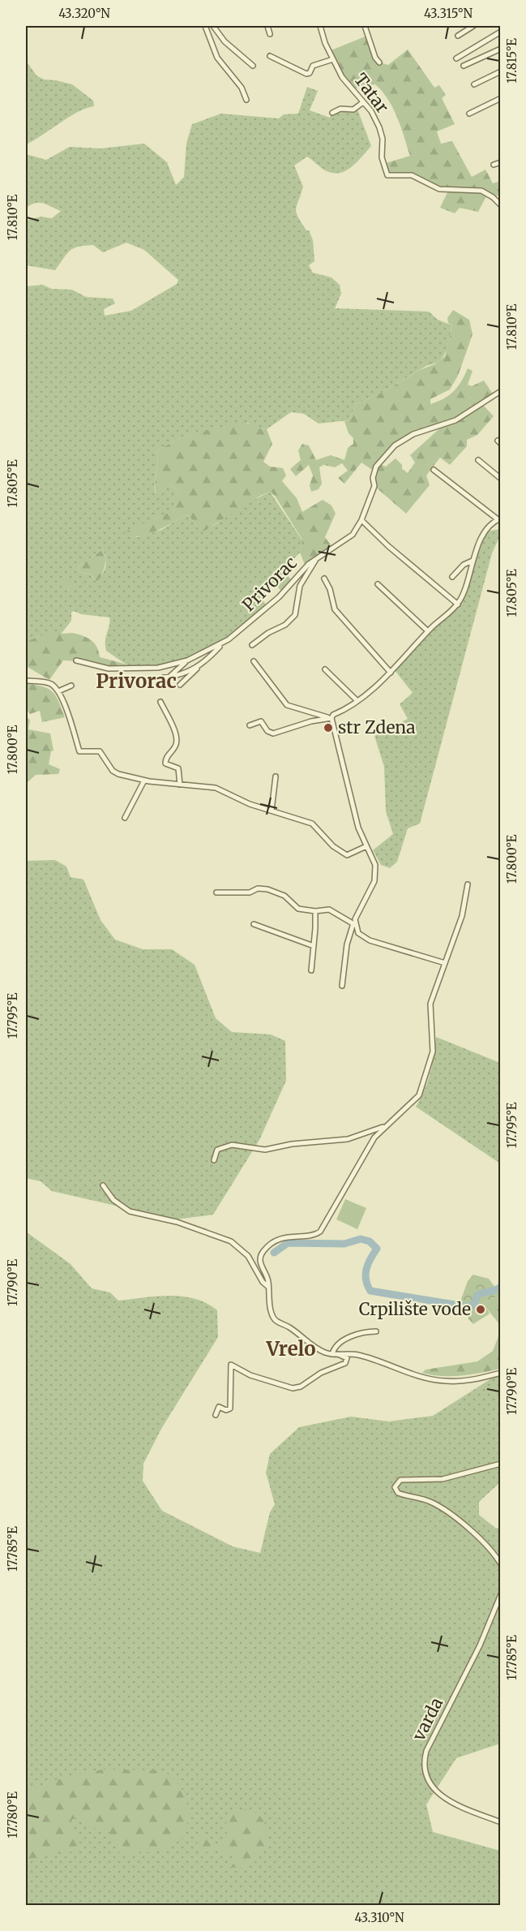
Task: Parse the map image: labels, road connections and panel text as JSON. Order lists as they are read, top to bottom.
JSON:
{
  "streets": {
    "street": ["Tatar", "Privorac", "varda"]
  },
  "districts": ["Privorac", "Vrelo"],
  "places": ["str Zdena", "Crpilište vode"],
  "coordinates": [
    "43.320°N",
    "43.315°N",
    "17.815°E",
    "17.810°E",
    "17.805°E",
    "17.800°E",
    "17.795°E",
    "17.790°E",
    "17.785°E",
    "17.780°E",
    "43.310°N"
  ]
}
